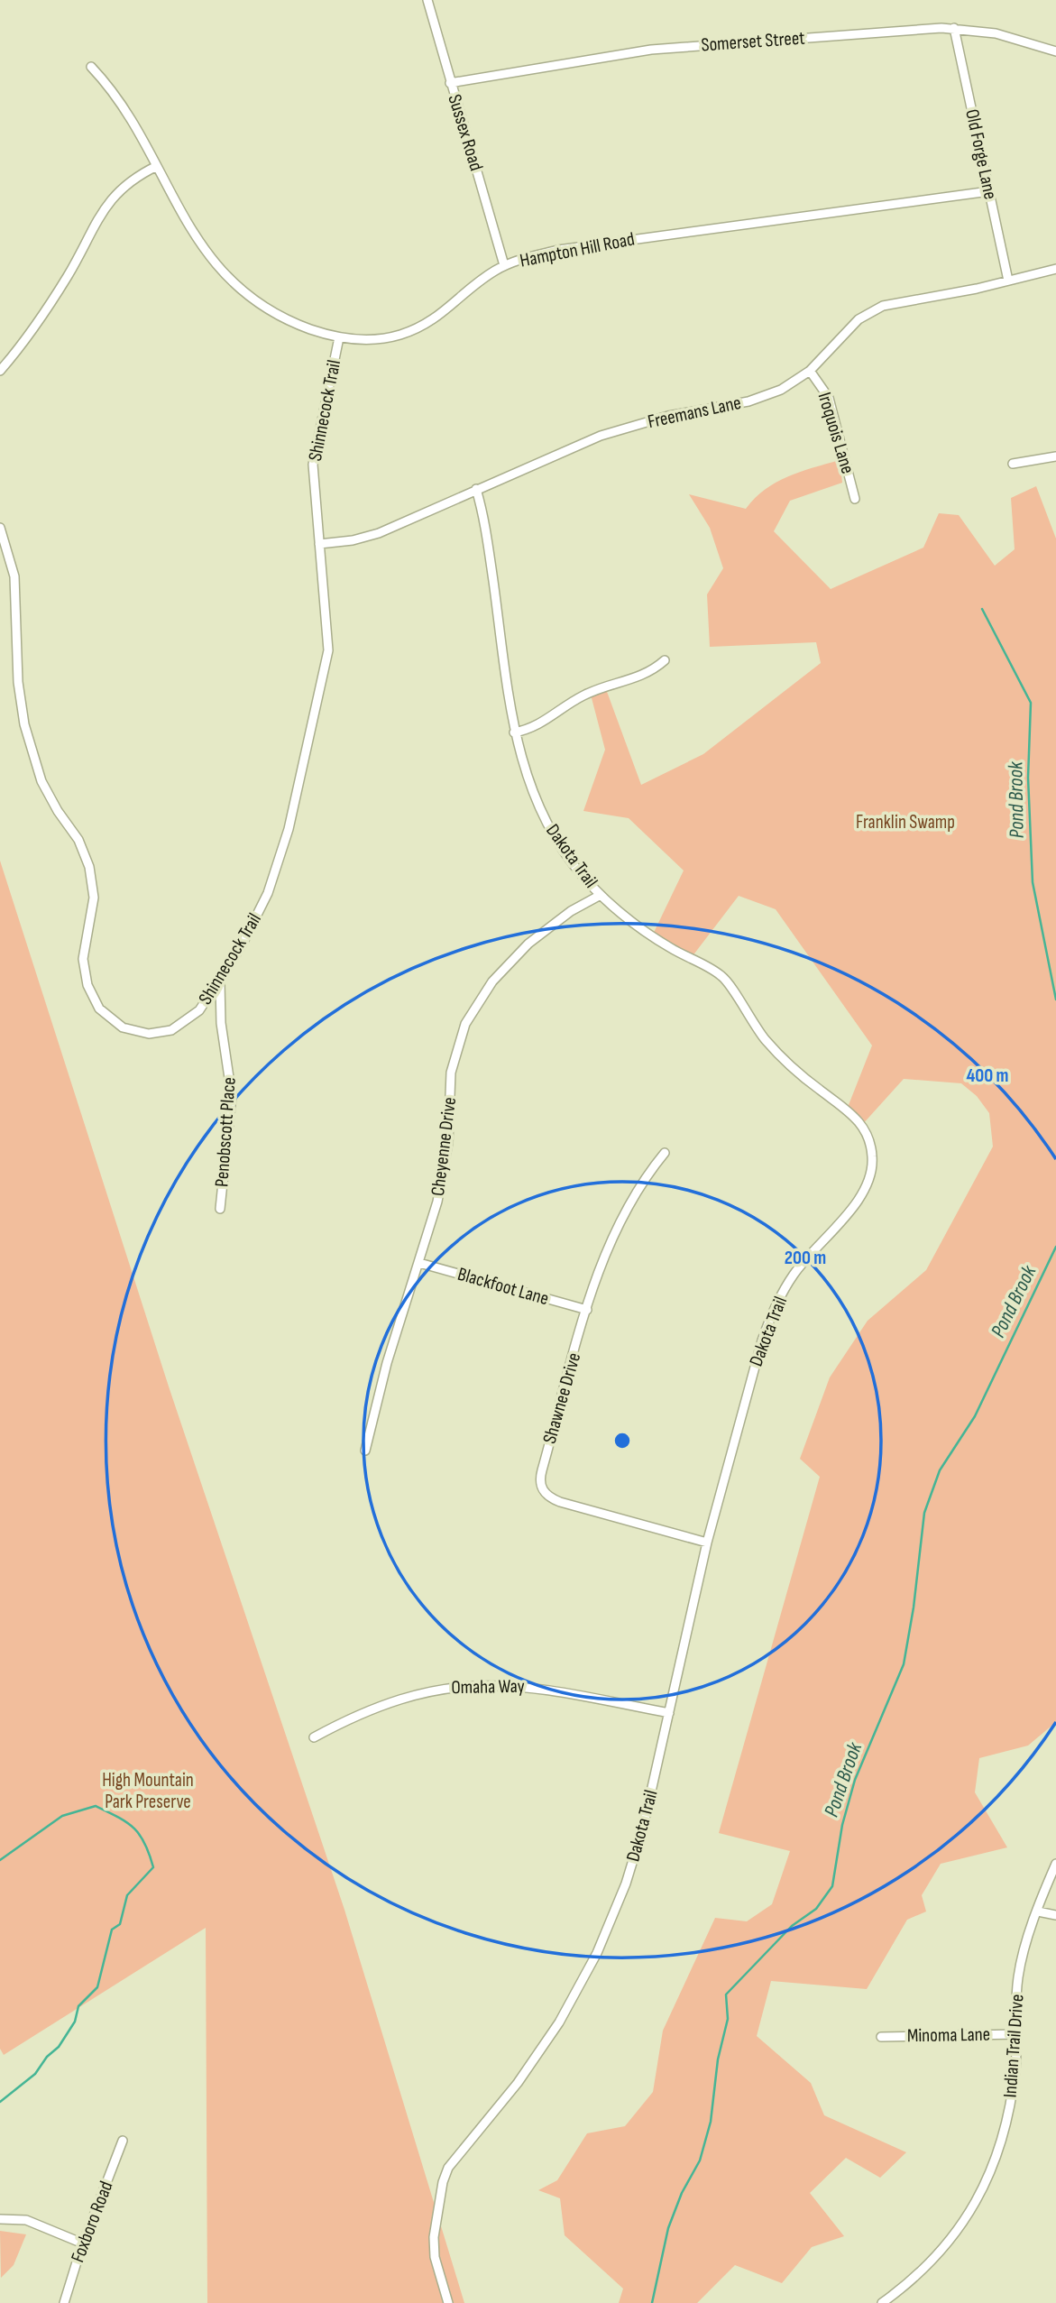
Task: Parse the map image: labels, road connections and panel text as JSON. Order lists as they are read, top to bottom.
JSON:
{
  "streets": {
    "street": [
      "Somerset Street",
      "Sussex Road",
      "Old Forge Lane",
      "Hampton Hill Road",
      "Shinnecock Trail",
      "Freemans Lane",
      "Iroquois Lane",
      "Dakota Trail",
      "Penobscott Place",
      "Cheyenne Drive",
      "Blackfoot Lane",
      "Shawnee Drive",
      "Omaha Way",
      "Minoma Lane",
      "Indian Trail Drive",
      "Foxboro Road"
    ]
  },
  "crossings": [
    ["Somerset Street", "Sussex Road"],
    ["Somerset Street", "Old Forge Lane"],
    ["Sussex Road", "Hampton Hill Road"],
    ["Old Forge Lane", "Hampton Hill Road"],
    ["Old Forge Lane", "Freemans Lane"],
    ["Hampton Hill Road", "Shinnecock Trail"],
    ["Shinnecock Trail", "Freemans Lane"],
    ["Shinnecock Trail", "Penobscott Place"],
    ["Freemans Lane", "Iroquois Lane"],
    ["Freemans Lane", "Dakota Trail"],
    ["Dakota Trail", "Cheyenne Drive"],
    ["Dakota Trail", "Shawnee Drive"],
    ["Dakota Trail", "Omaha Way"],
    ["Cheyenne Drive", "Blackfoot Lane"],
    ["Blackfoot Lane", "Shawnee Drive"],
    ["Minoma Lane", "Indian Trail Drive"]
  ],
  "water": ["Pond Brook"],
  "parks": ["Franklin Swamp", "High Mountain Park Preserve"],
  "rings": ["400 m", "200 m"]
}
